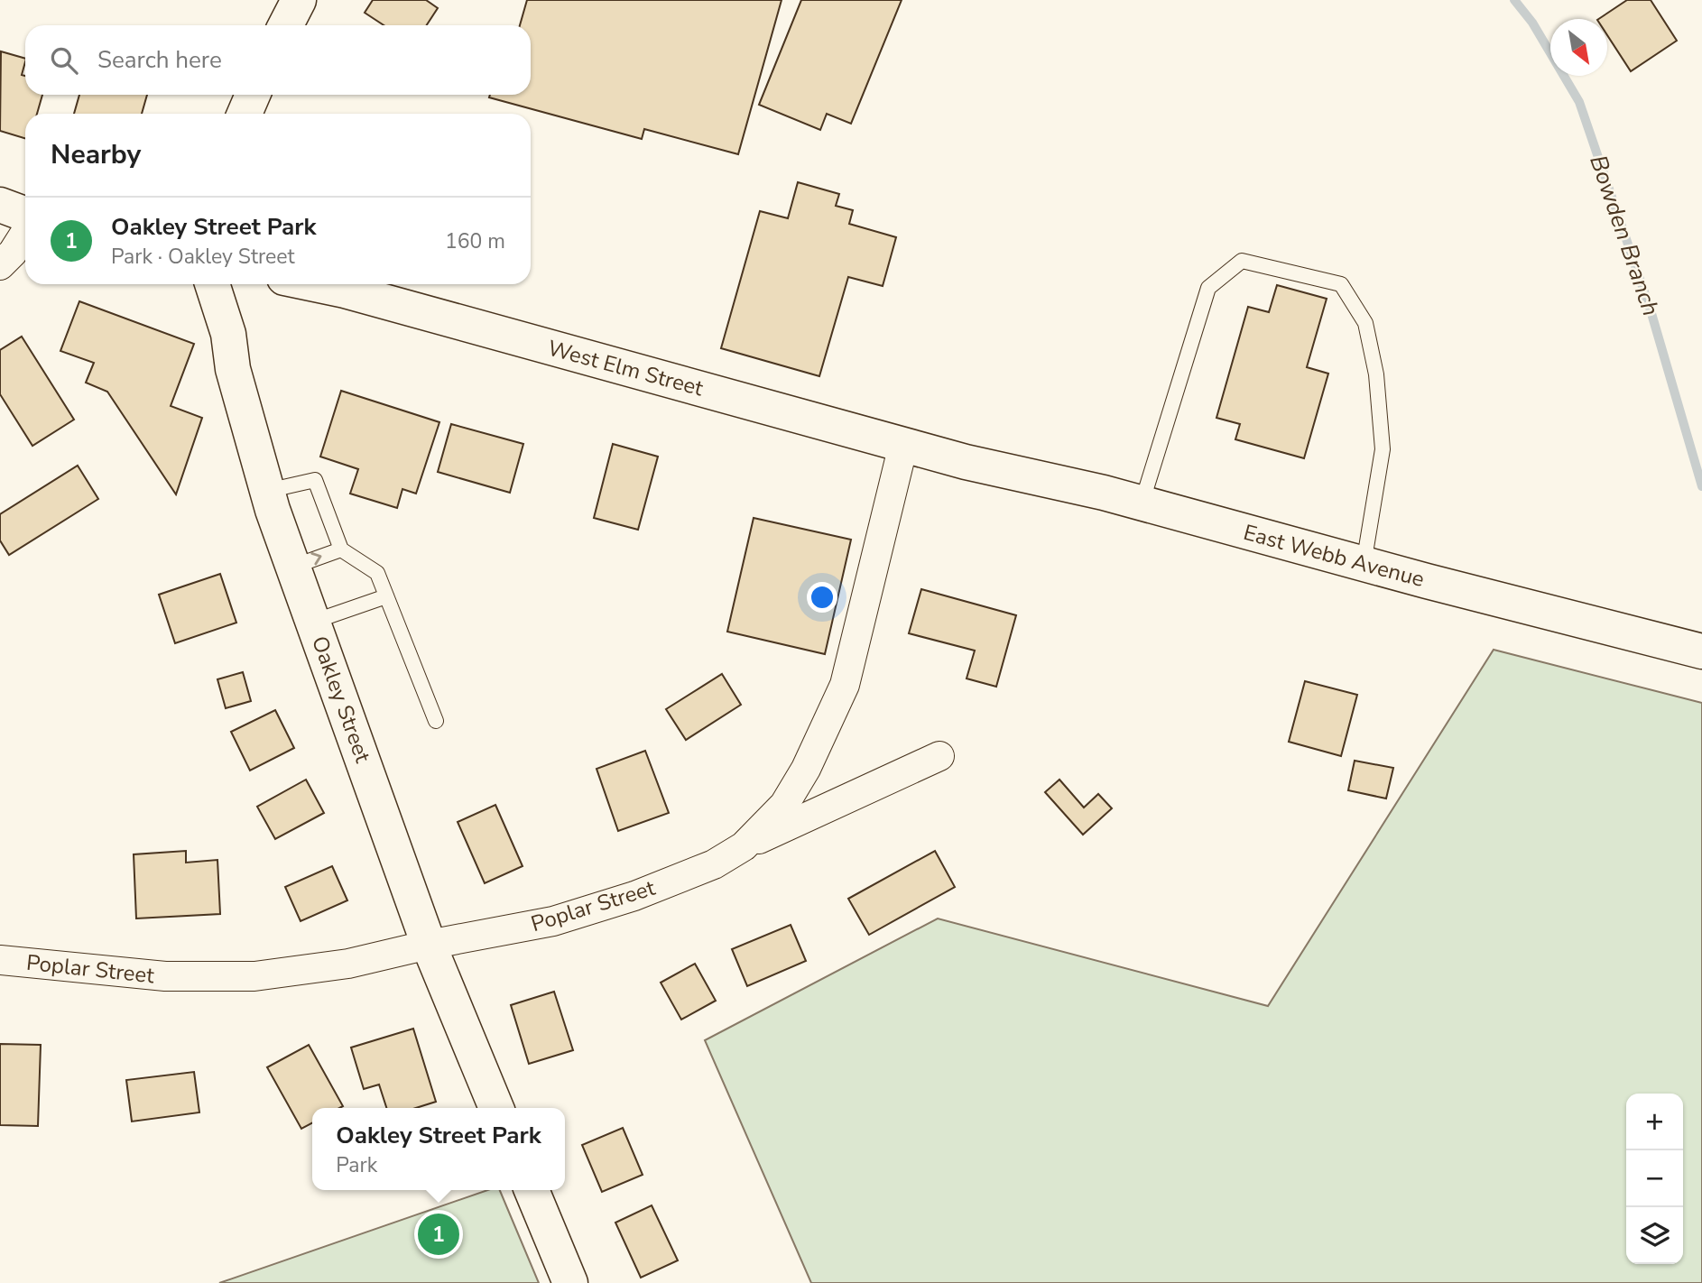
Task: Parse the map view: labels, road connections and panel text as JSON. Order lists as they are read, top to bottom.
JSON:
{
  "streets": {
    "main road": ["West Elm Street", "East Webb Avenue", "Oakley Street"],
    "street": ["Poplar Street"]
  },
  "crossings": [
    ["West Elm Street", "East Webb Avenue"],
    ["West Elm Street", "Poplar Street"],
    ["Oakley Street", "Poplar Street"]
  ],
  "water": ["Bowden Branch"],
  "north": "bottom right",
  "page": {
    "search": "Search here",
    "heading": "Nearby",
    "list": [
      {
        "mark": "1",
        "name": "Oakley Street Park",
        "note": "Park · Oakley Street",
        "value": "160 m"
      }
    ],
    "map_buttons": ["+", "−"],
    "popup": ["Oakley Street Park", "Park"],
    "pins": "1"
  }
}
